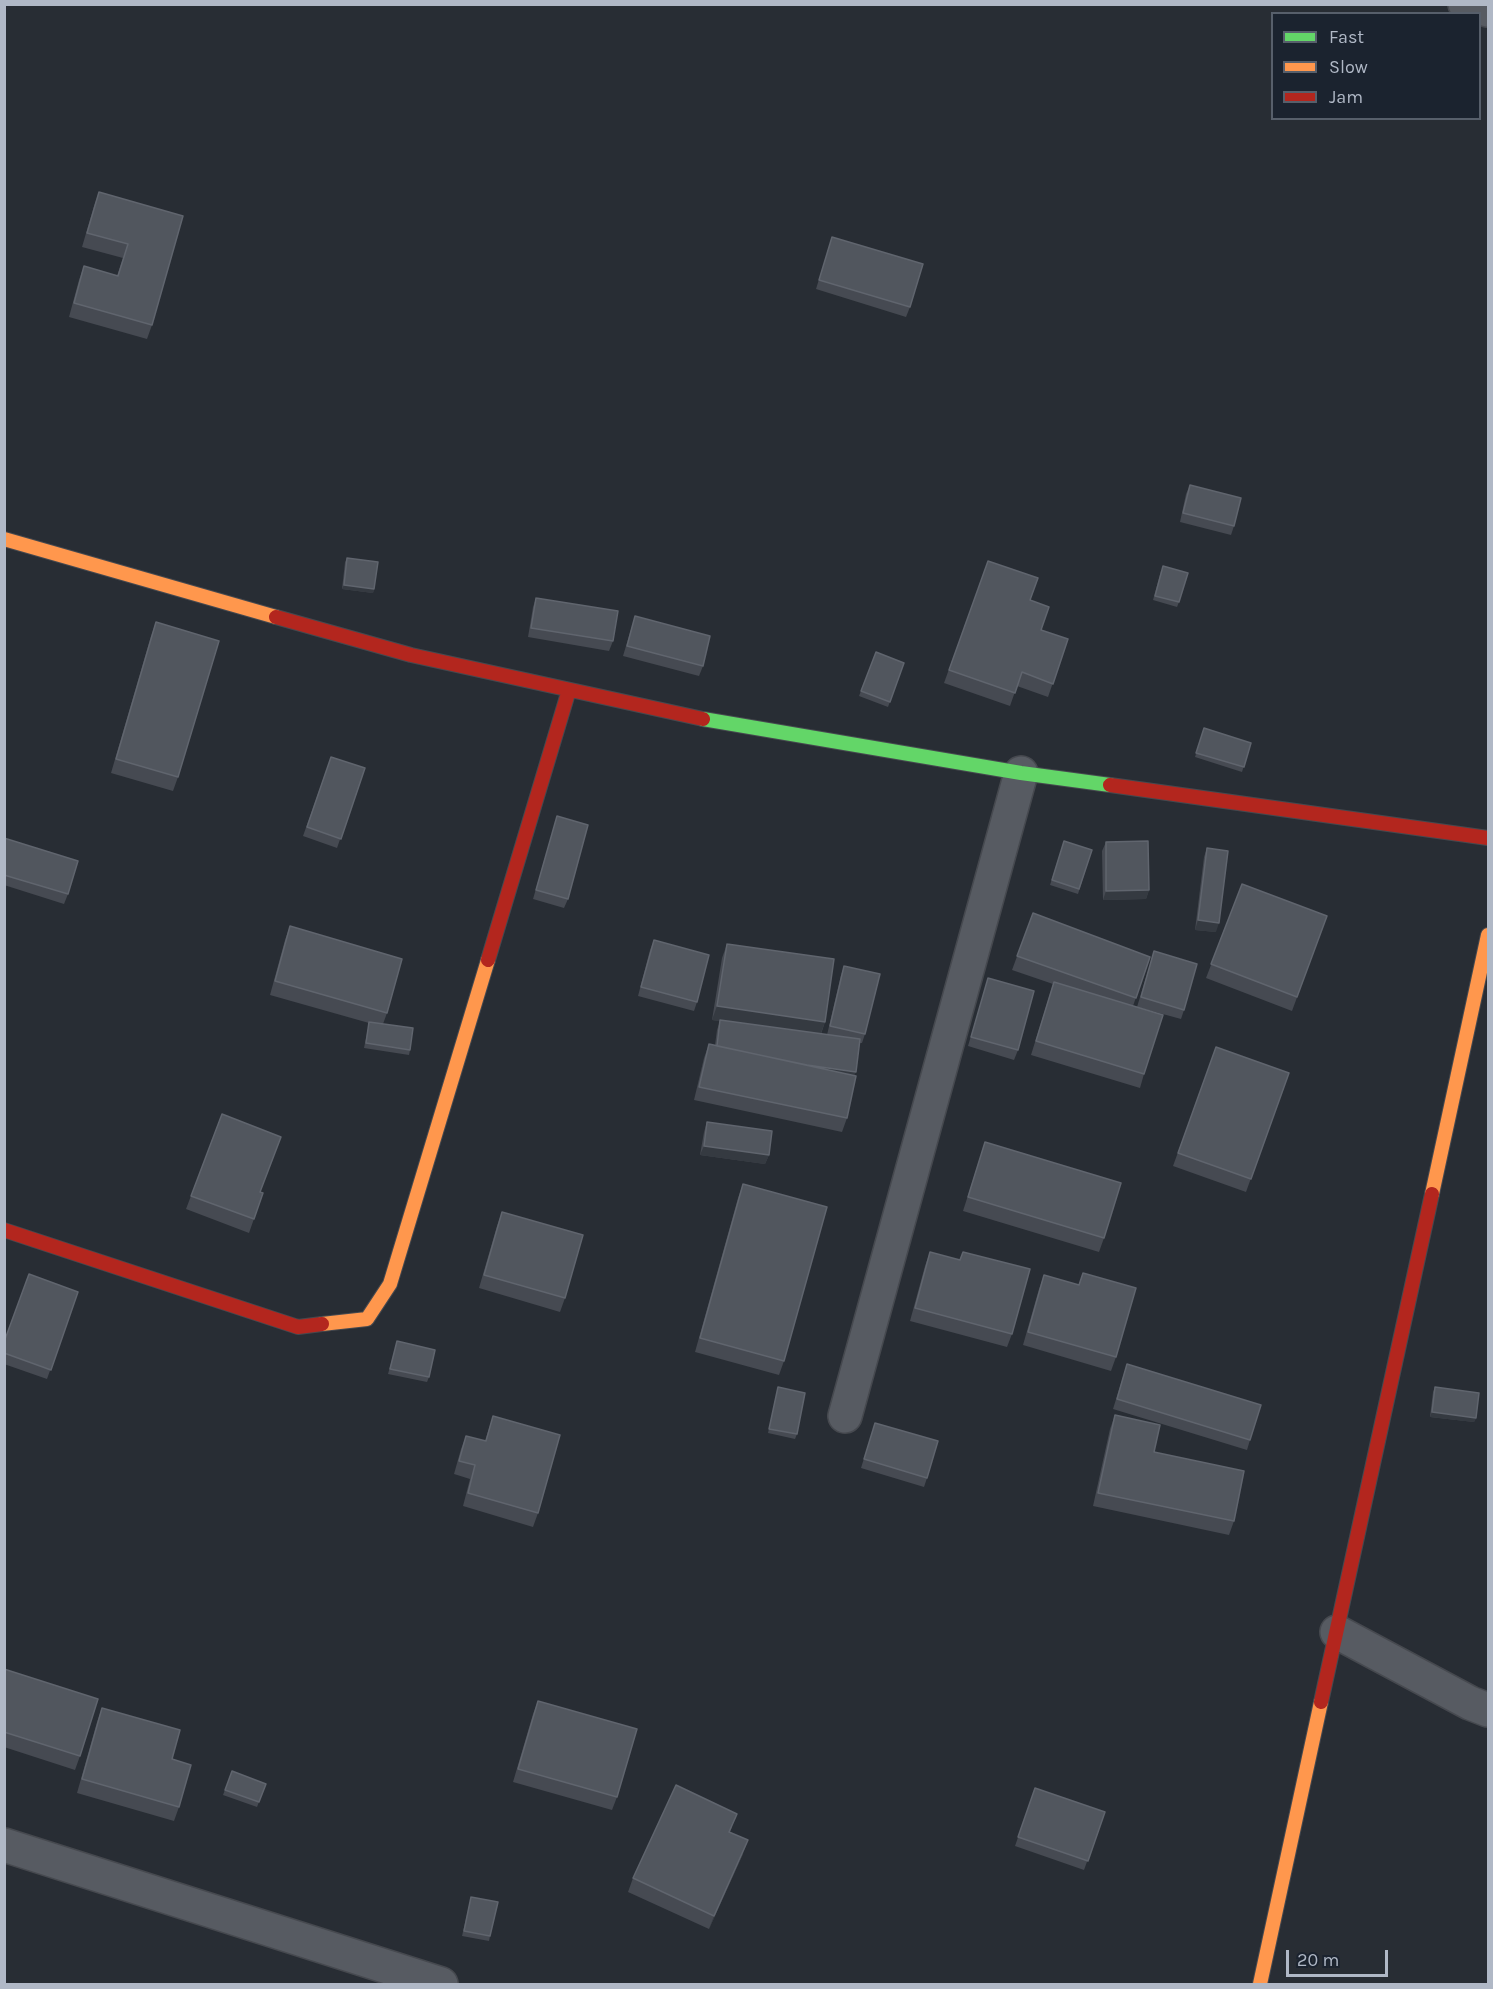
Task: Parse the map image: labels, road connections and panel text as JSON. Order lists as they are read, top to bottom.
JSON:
{
  "legend": ["Fast", "Slow", "Jam"],
  "scale_bar": "20 m"
}
